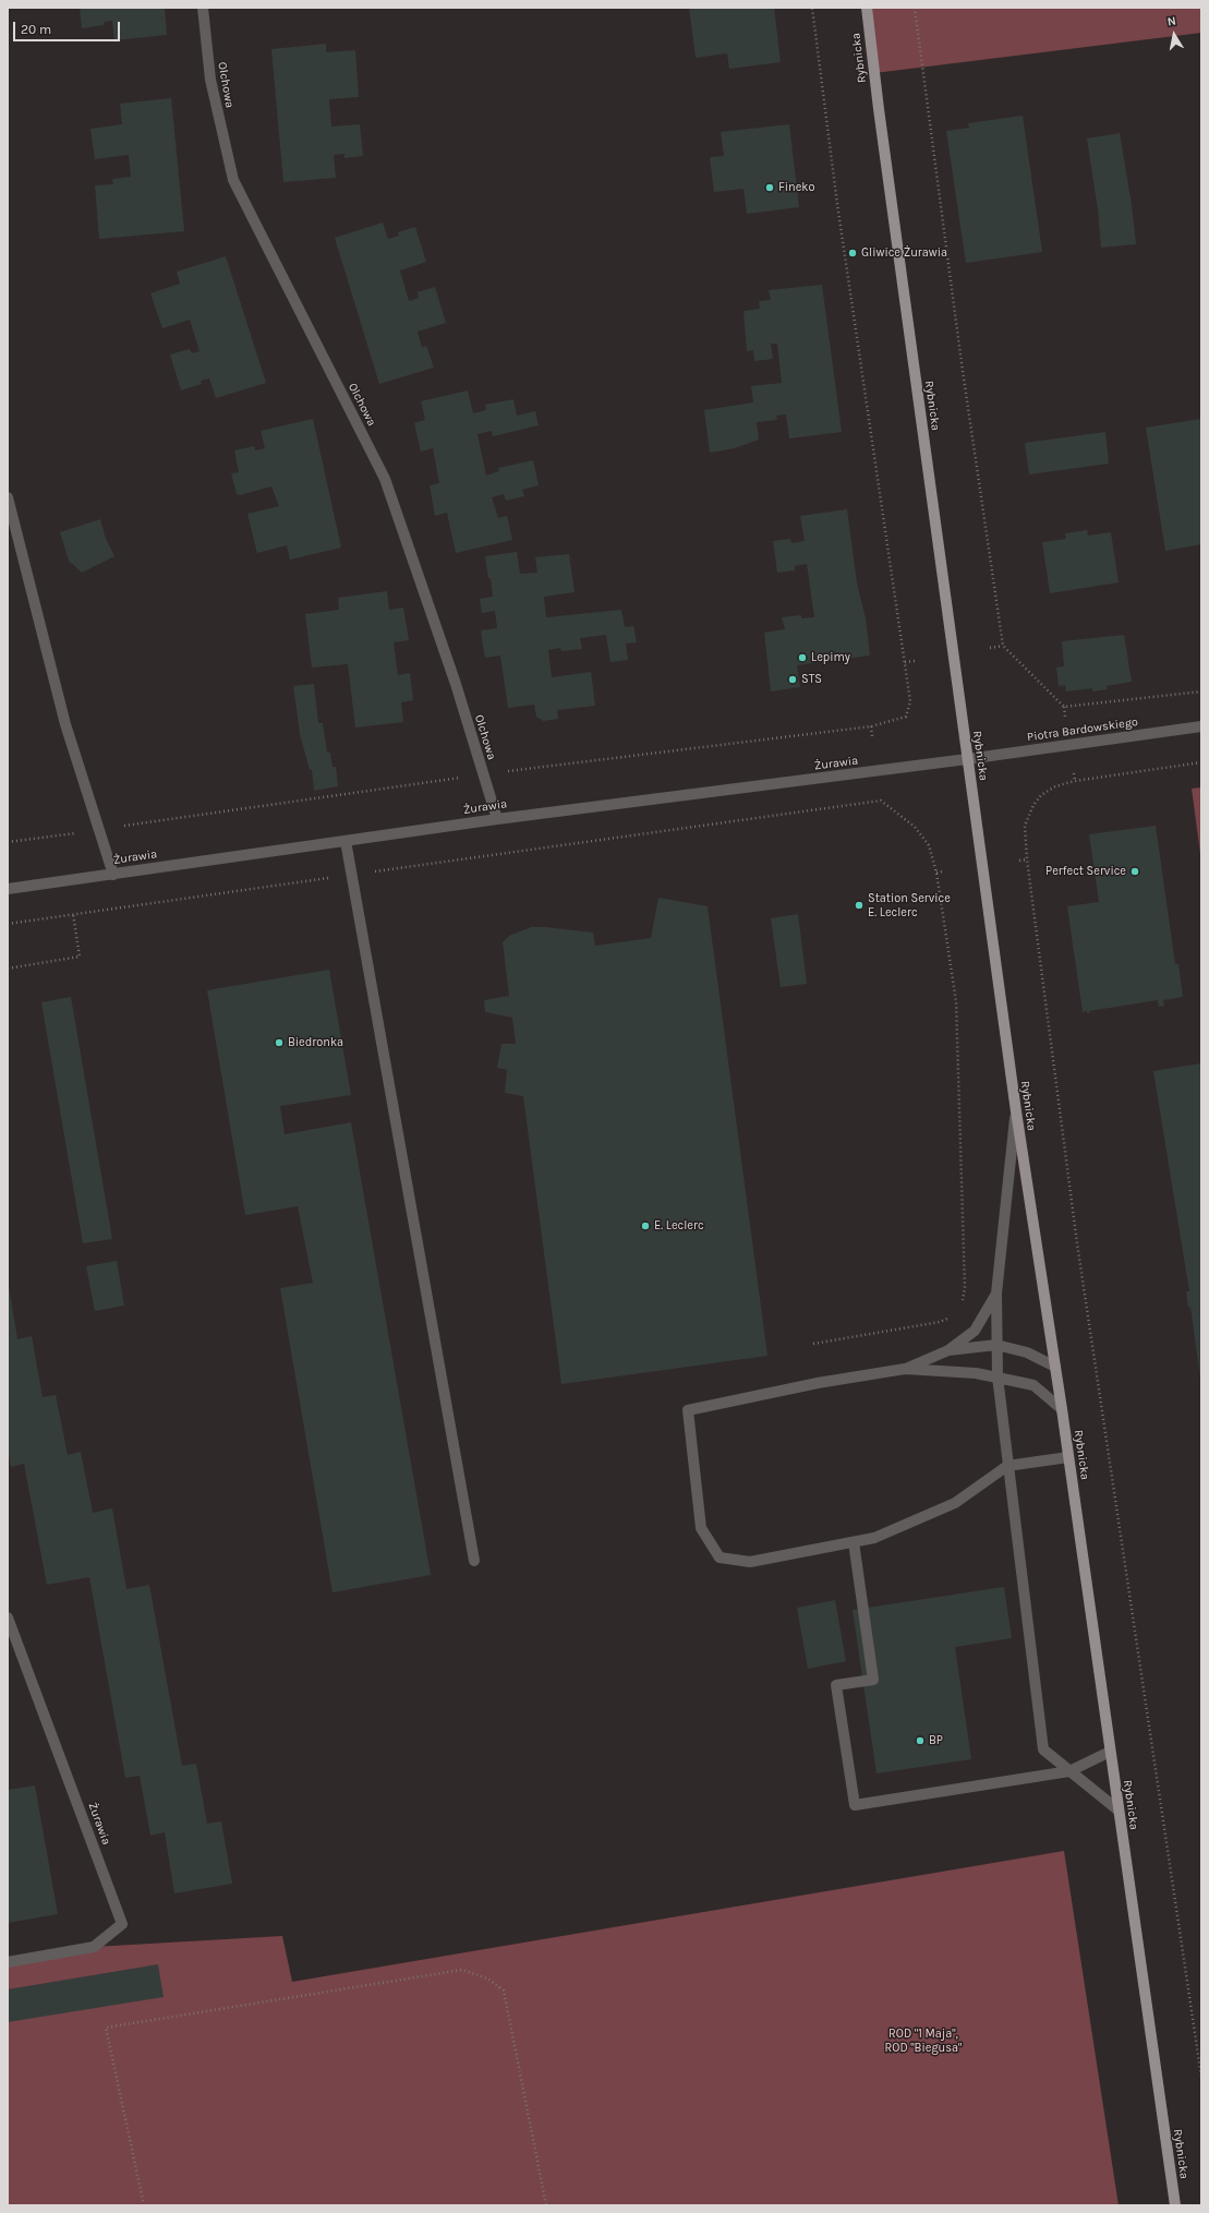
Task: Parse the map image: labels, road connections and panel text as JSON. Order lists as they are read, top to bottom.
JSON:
{
  "streets": {
    "main road": ["Rybnicka"],
    "street": ["Olchowa", "Piotra Bardowskiego", "Żurawia"]
  },
  "crossings": [
    ["Rybnicka", "Piotra Bardowskiego"],
    ["Rybnicka", "Żurawia"],
    ["Olchowa", "Żurawia"],
    ["Piotra Bardowskiego", "Żurawia"]
  ],
  "parks": ["ROD \"1 Maja\", ROD \"Biegusa\""],
  "places": [
    "Fineko",
    "Gliwice Żurawia",
    "Lepimy",
    "STS",
    "Perfect Service",
    "Station Service E. Leclerc",
    "Biedronka",
    "E. Leclerc",
    "BP"
  ],
  "scale_bar": "20 m",
  "north": "top"
}
